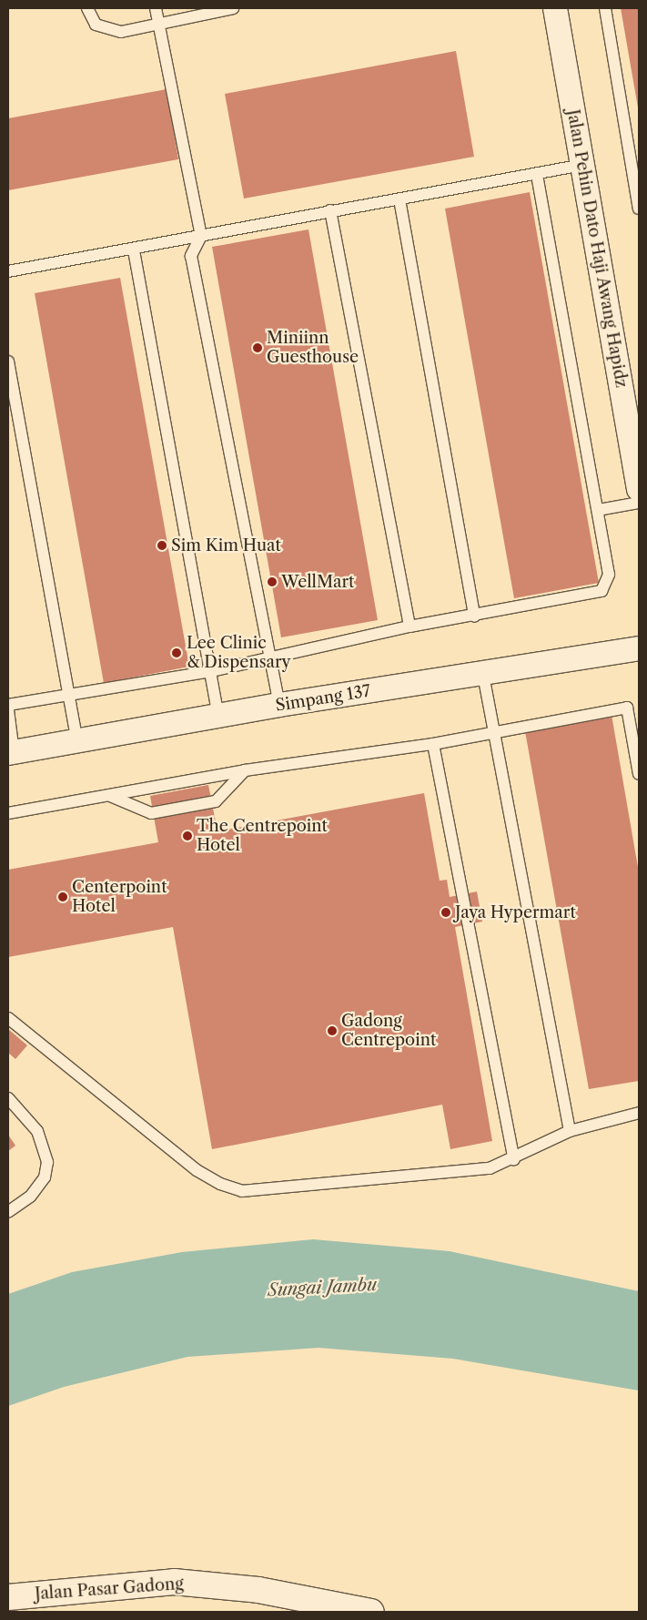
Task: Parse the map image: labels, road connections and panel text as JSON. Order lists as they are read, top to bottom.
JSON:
{
  "streets": {
    "street": ["Jalan Pehin Dato Haji Awang Hapidz", "Simpang 137", "Jalan Pasar Gadong"]
  },
  "water": ["Sungai Jambu"],
  "places": [
    "Miniinn Guesthouse",
    "Sim Kim Huat",
    "WellMart",
    "Lee Clinic & Dispensary",
    "The Centrepoint Hotel",
    "Centerpoint Hotel",
    "Jaya Hypermart",
    "Gadong Centrepoint"
  ]
}
